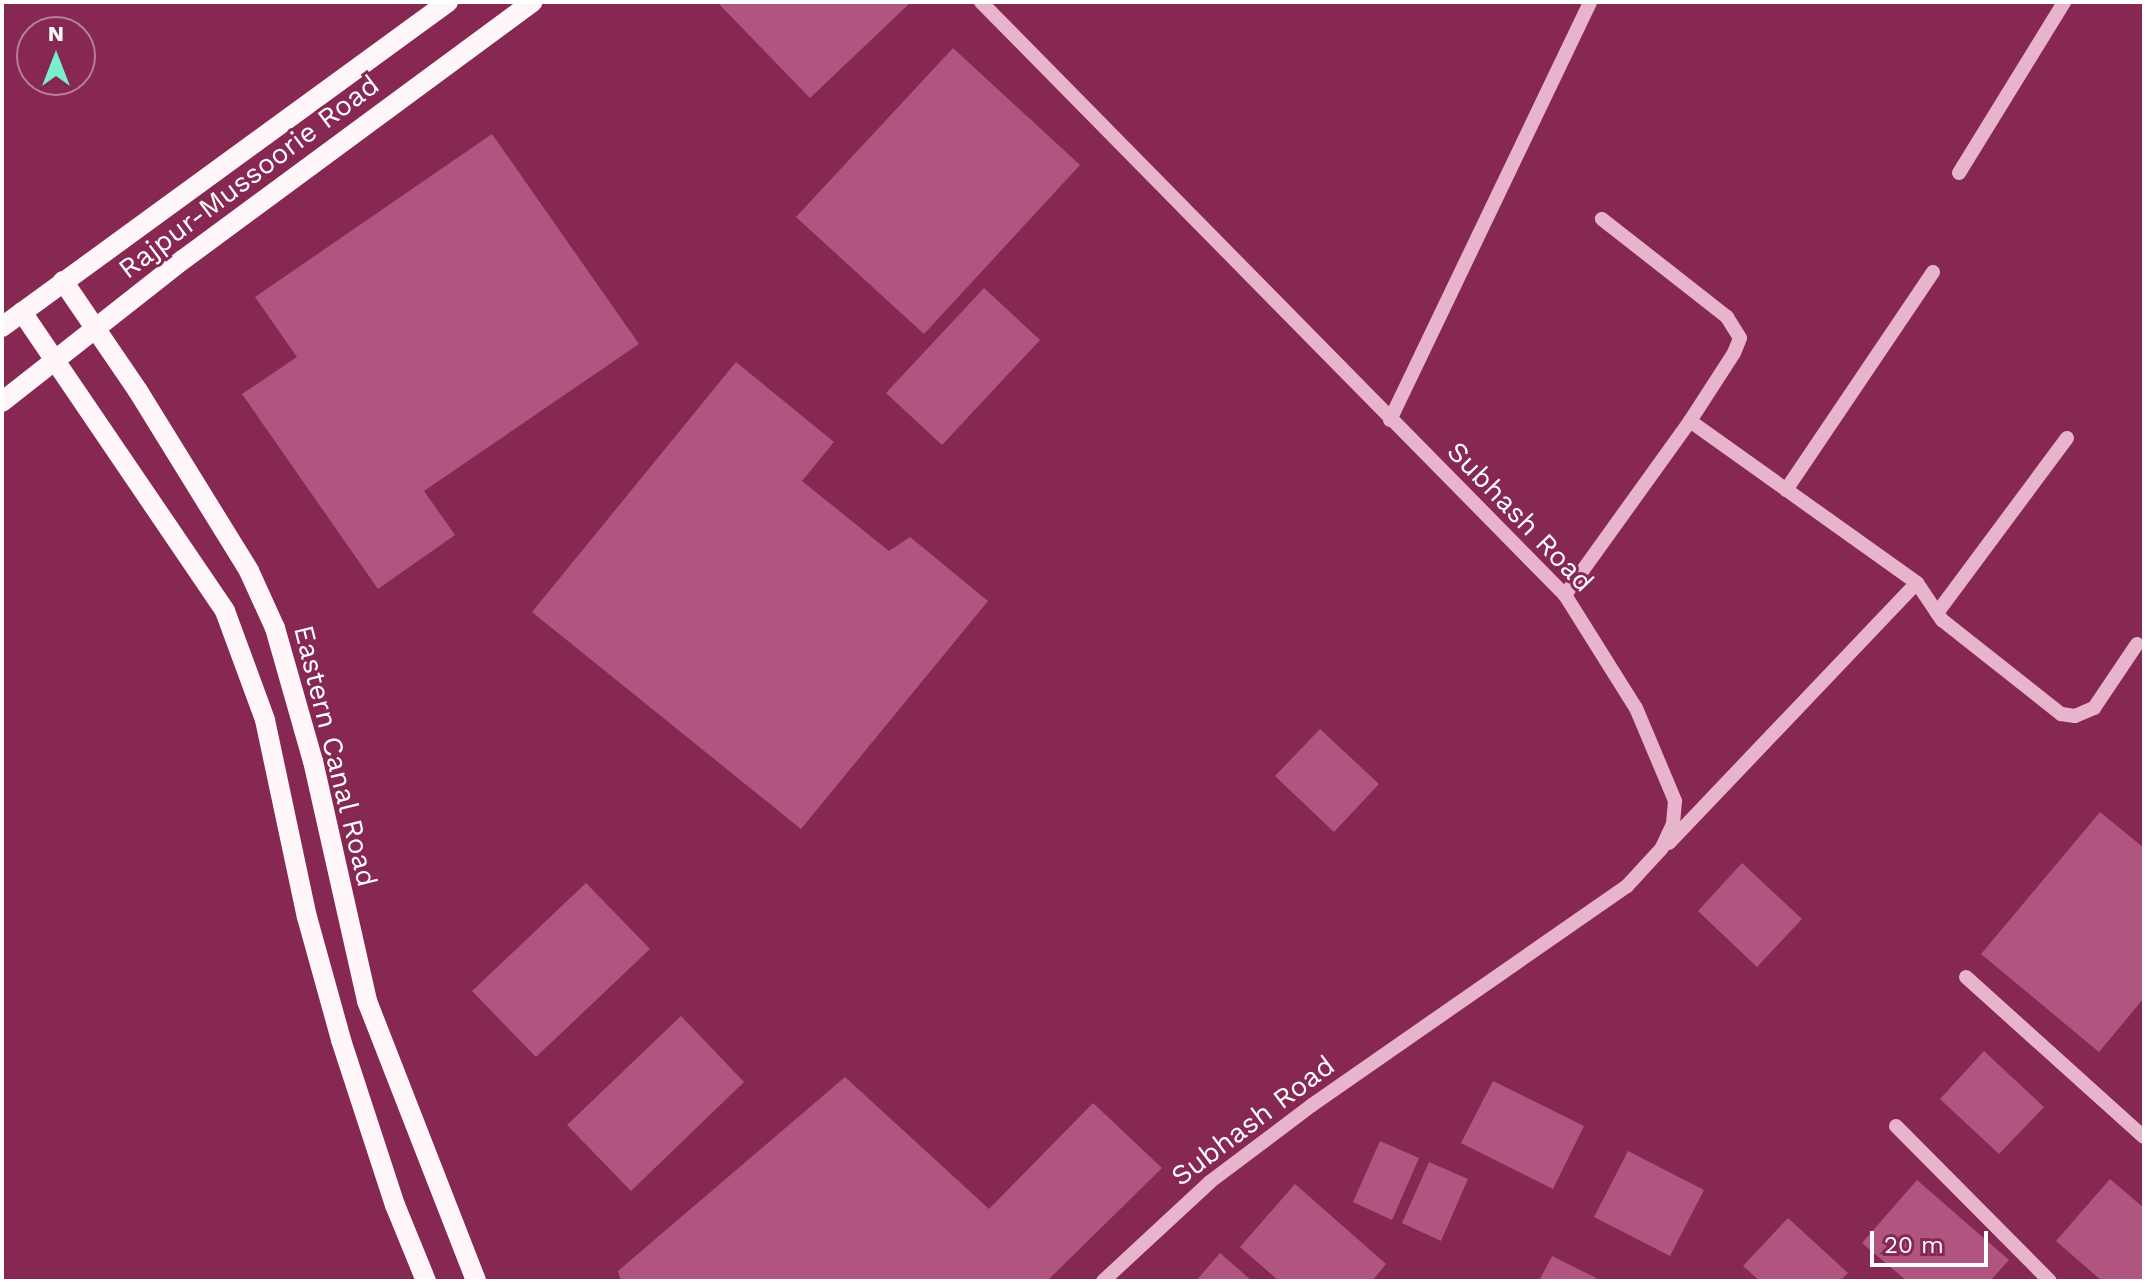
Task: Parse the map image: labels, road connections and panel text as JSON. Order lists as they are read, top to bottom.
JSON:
{
  "streets": {
    "main road": ["Rajpur-Mussoorie Road", "Eastern Canal Road"],
    "street": ["Subhash Road"]
  },
  "crossings": [
    ["Rajpur-Mussoorie Road", "Eastern Canal Road"]
  ],
  "scale_bar": "20 m",
  "north": "top"
}
